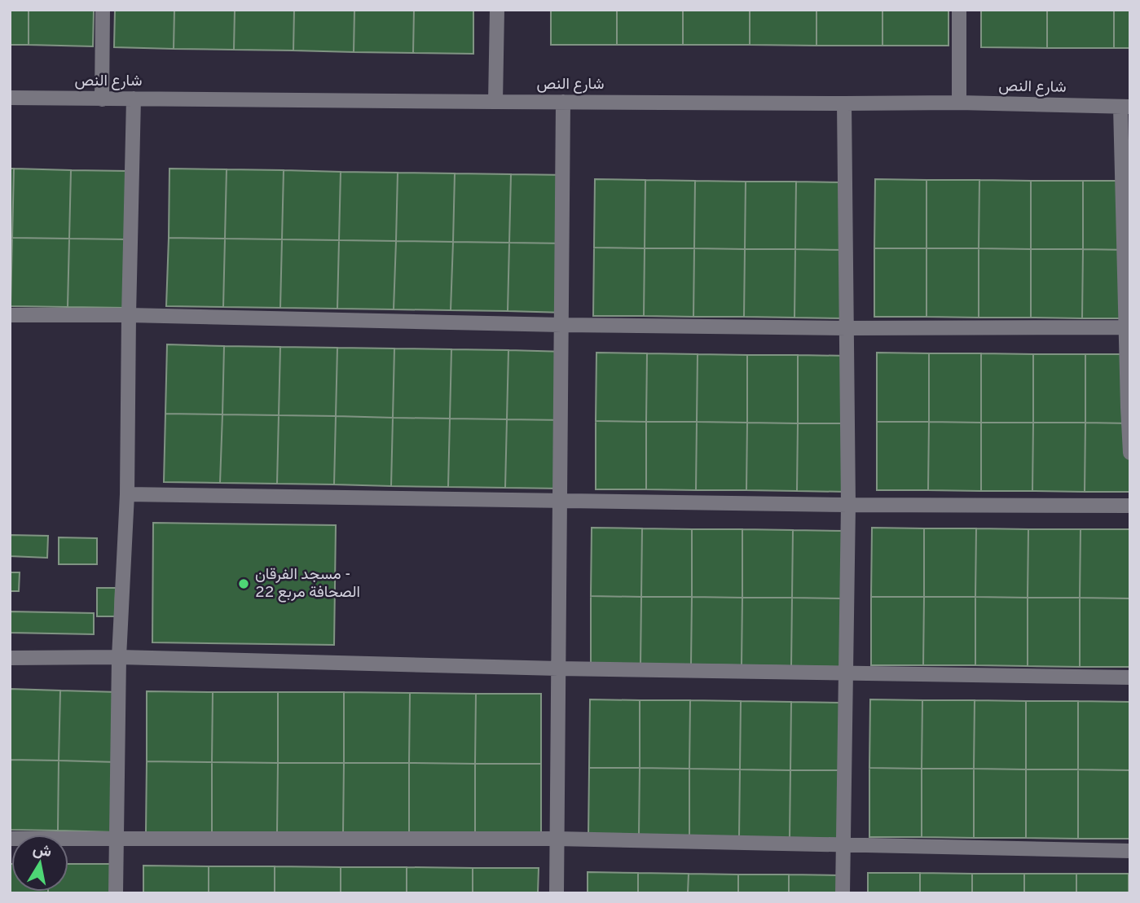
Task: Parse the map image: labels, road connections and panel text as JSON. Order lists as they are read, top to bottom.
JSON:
{
  "streets": {
    "street": ["شارع النص"]
  },
  "places": ["مسجد الفرقان - الصحافة مربع 22"],
  "north": "top"
}
